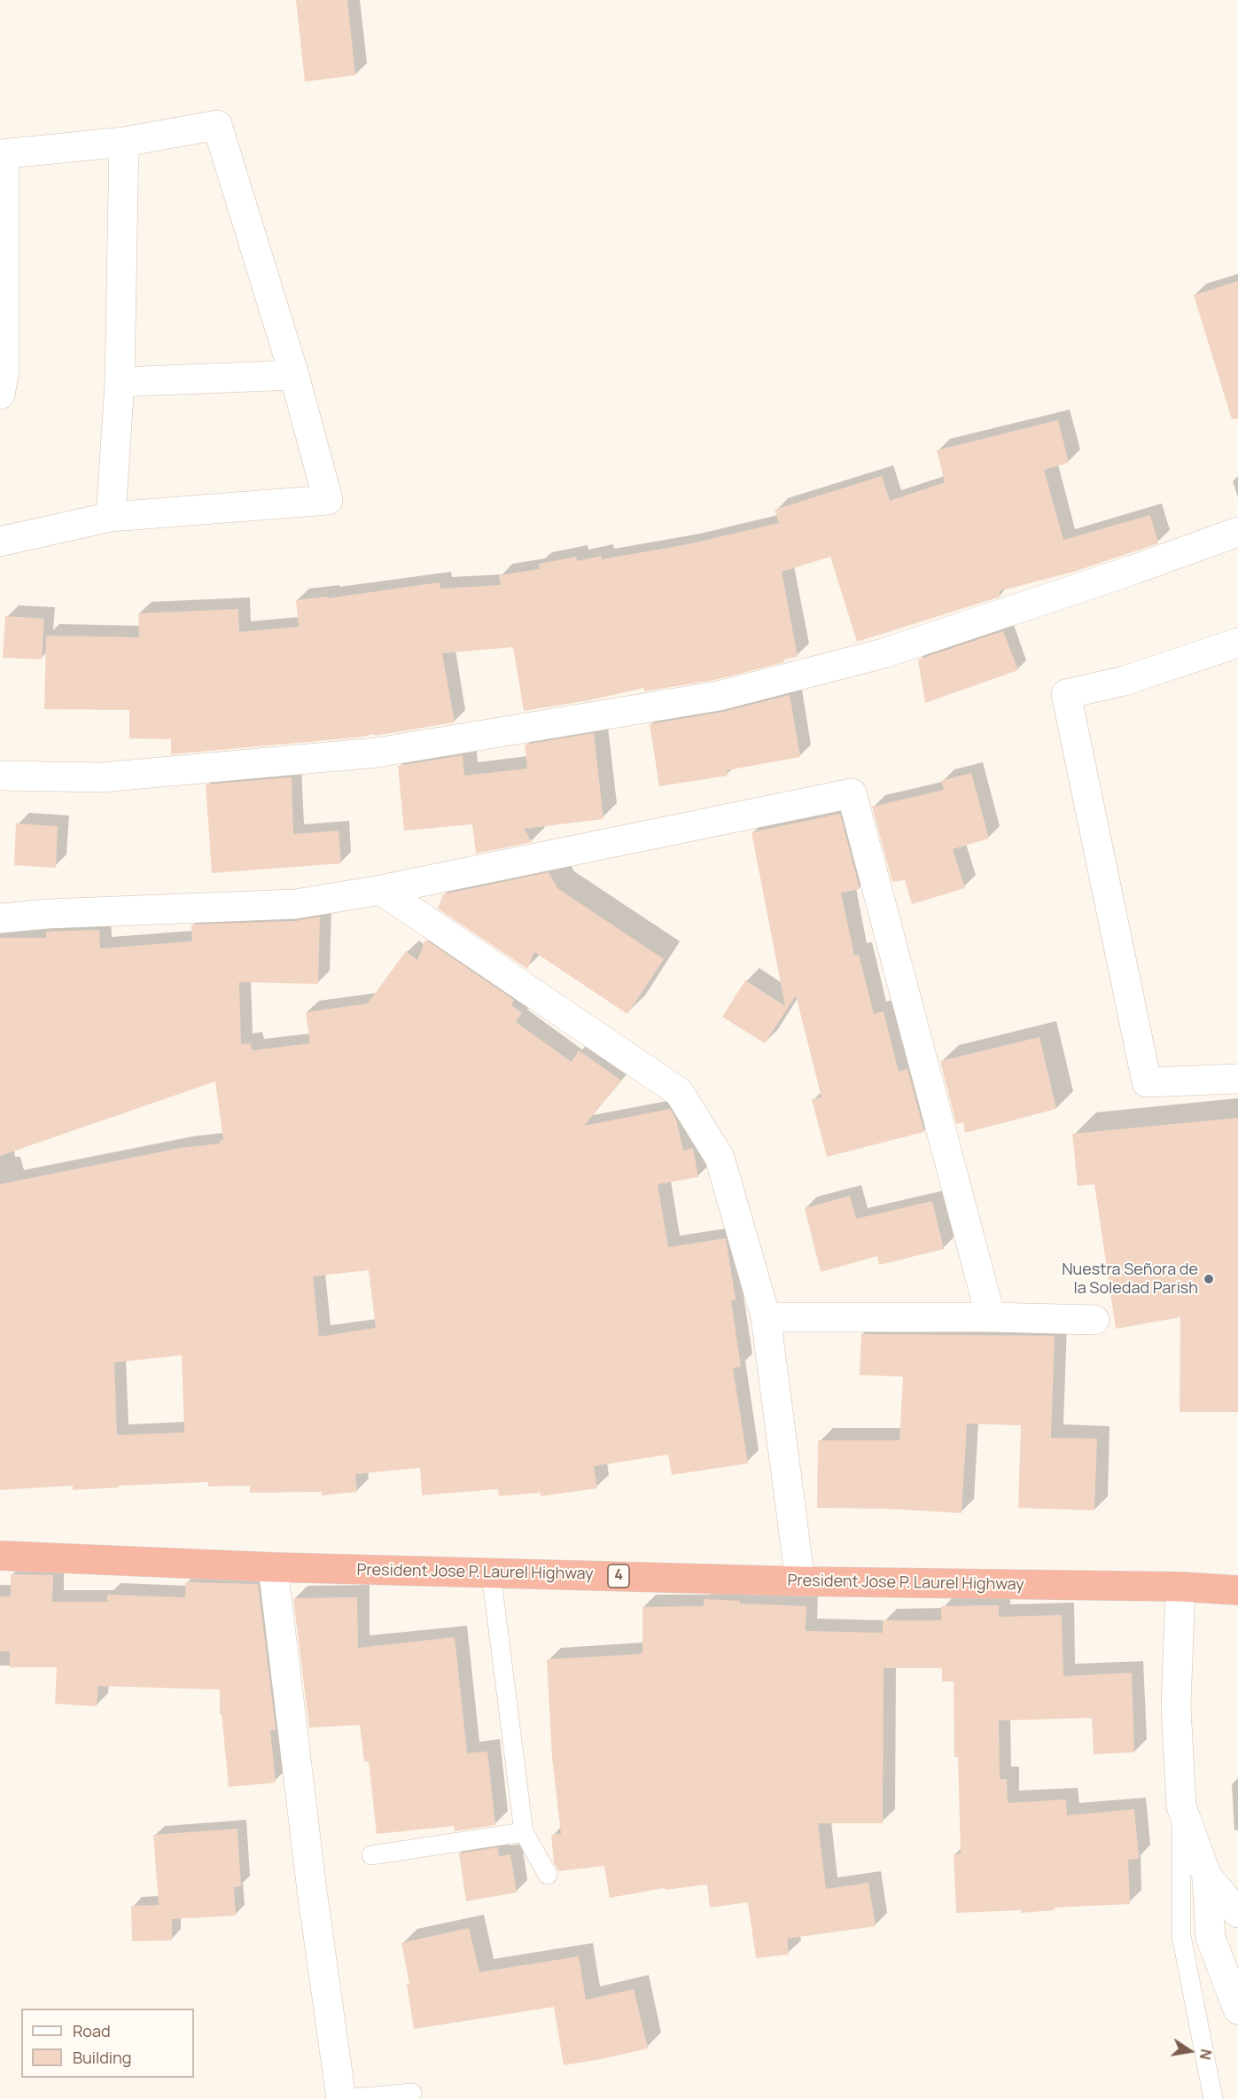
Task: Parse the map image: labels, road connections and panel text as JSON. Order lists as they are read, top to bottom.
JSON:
{
  "streets": {
    "highway": ["President Jose P. Laurel Highway", "4"]
  },
  "places": ["Nuestra Señora de la Soledad Parish"],
  "legend": ["Road", "Building"],
  "north": "right"
}
